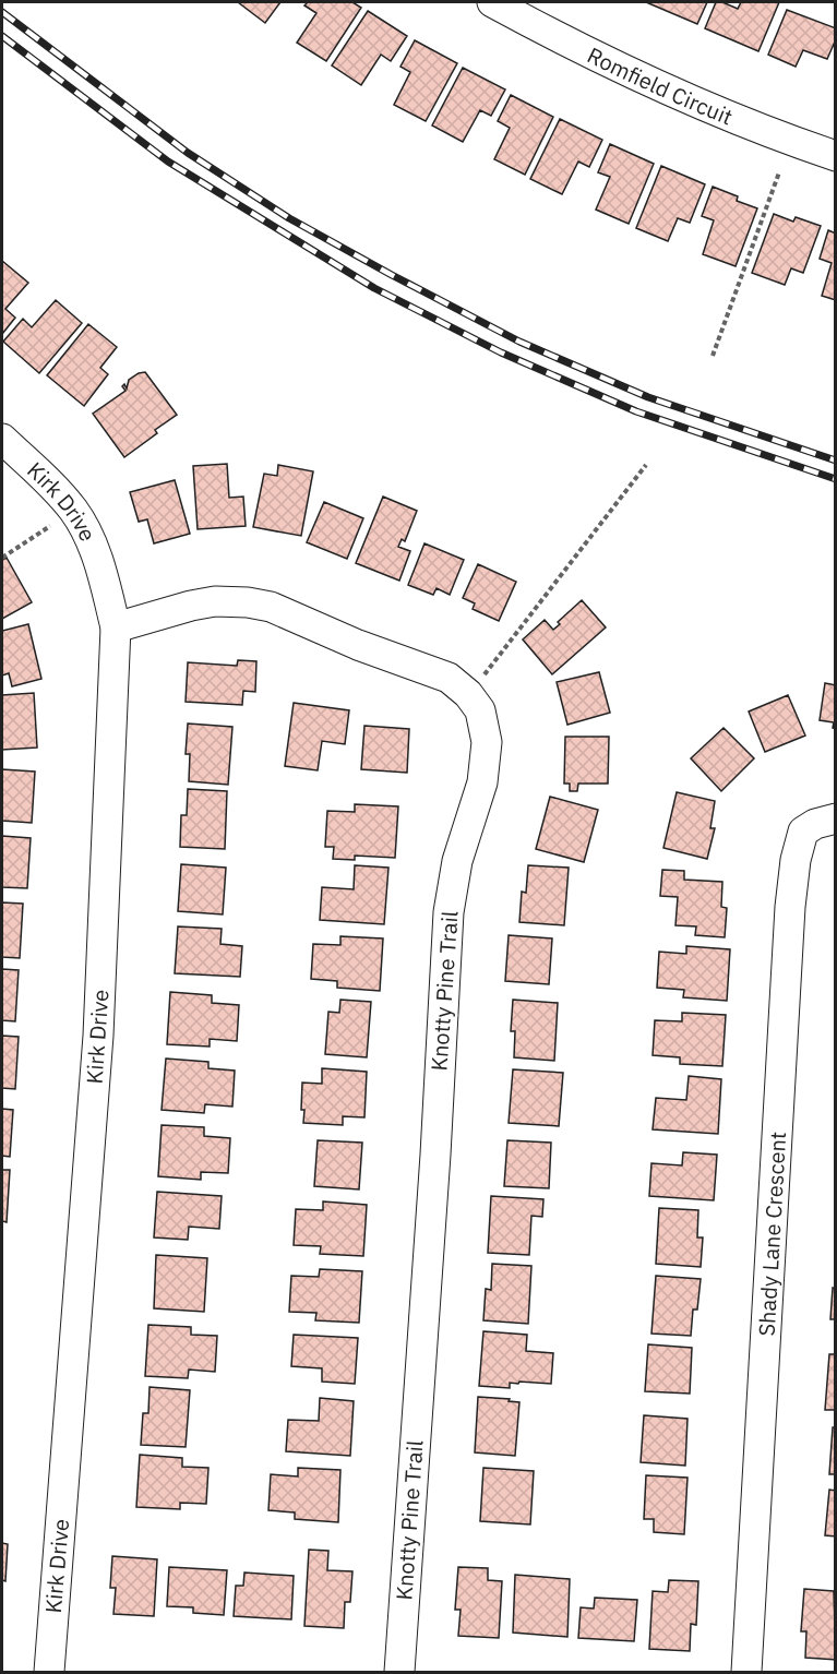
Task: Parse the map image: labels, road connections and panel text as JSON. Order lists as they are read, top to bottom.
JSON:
{
  "streets": {
    "street": [
      "Romfield Circuit",
      "Kirk Drive",
      "Knotty Pine Trail",
      "Shady Lane Crescent"
    ]
  },
  "crossings": [
    ["Kirk Drive", "Knotty Pine Trail"]
  ]
}
